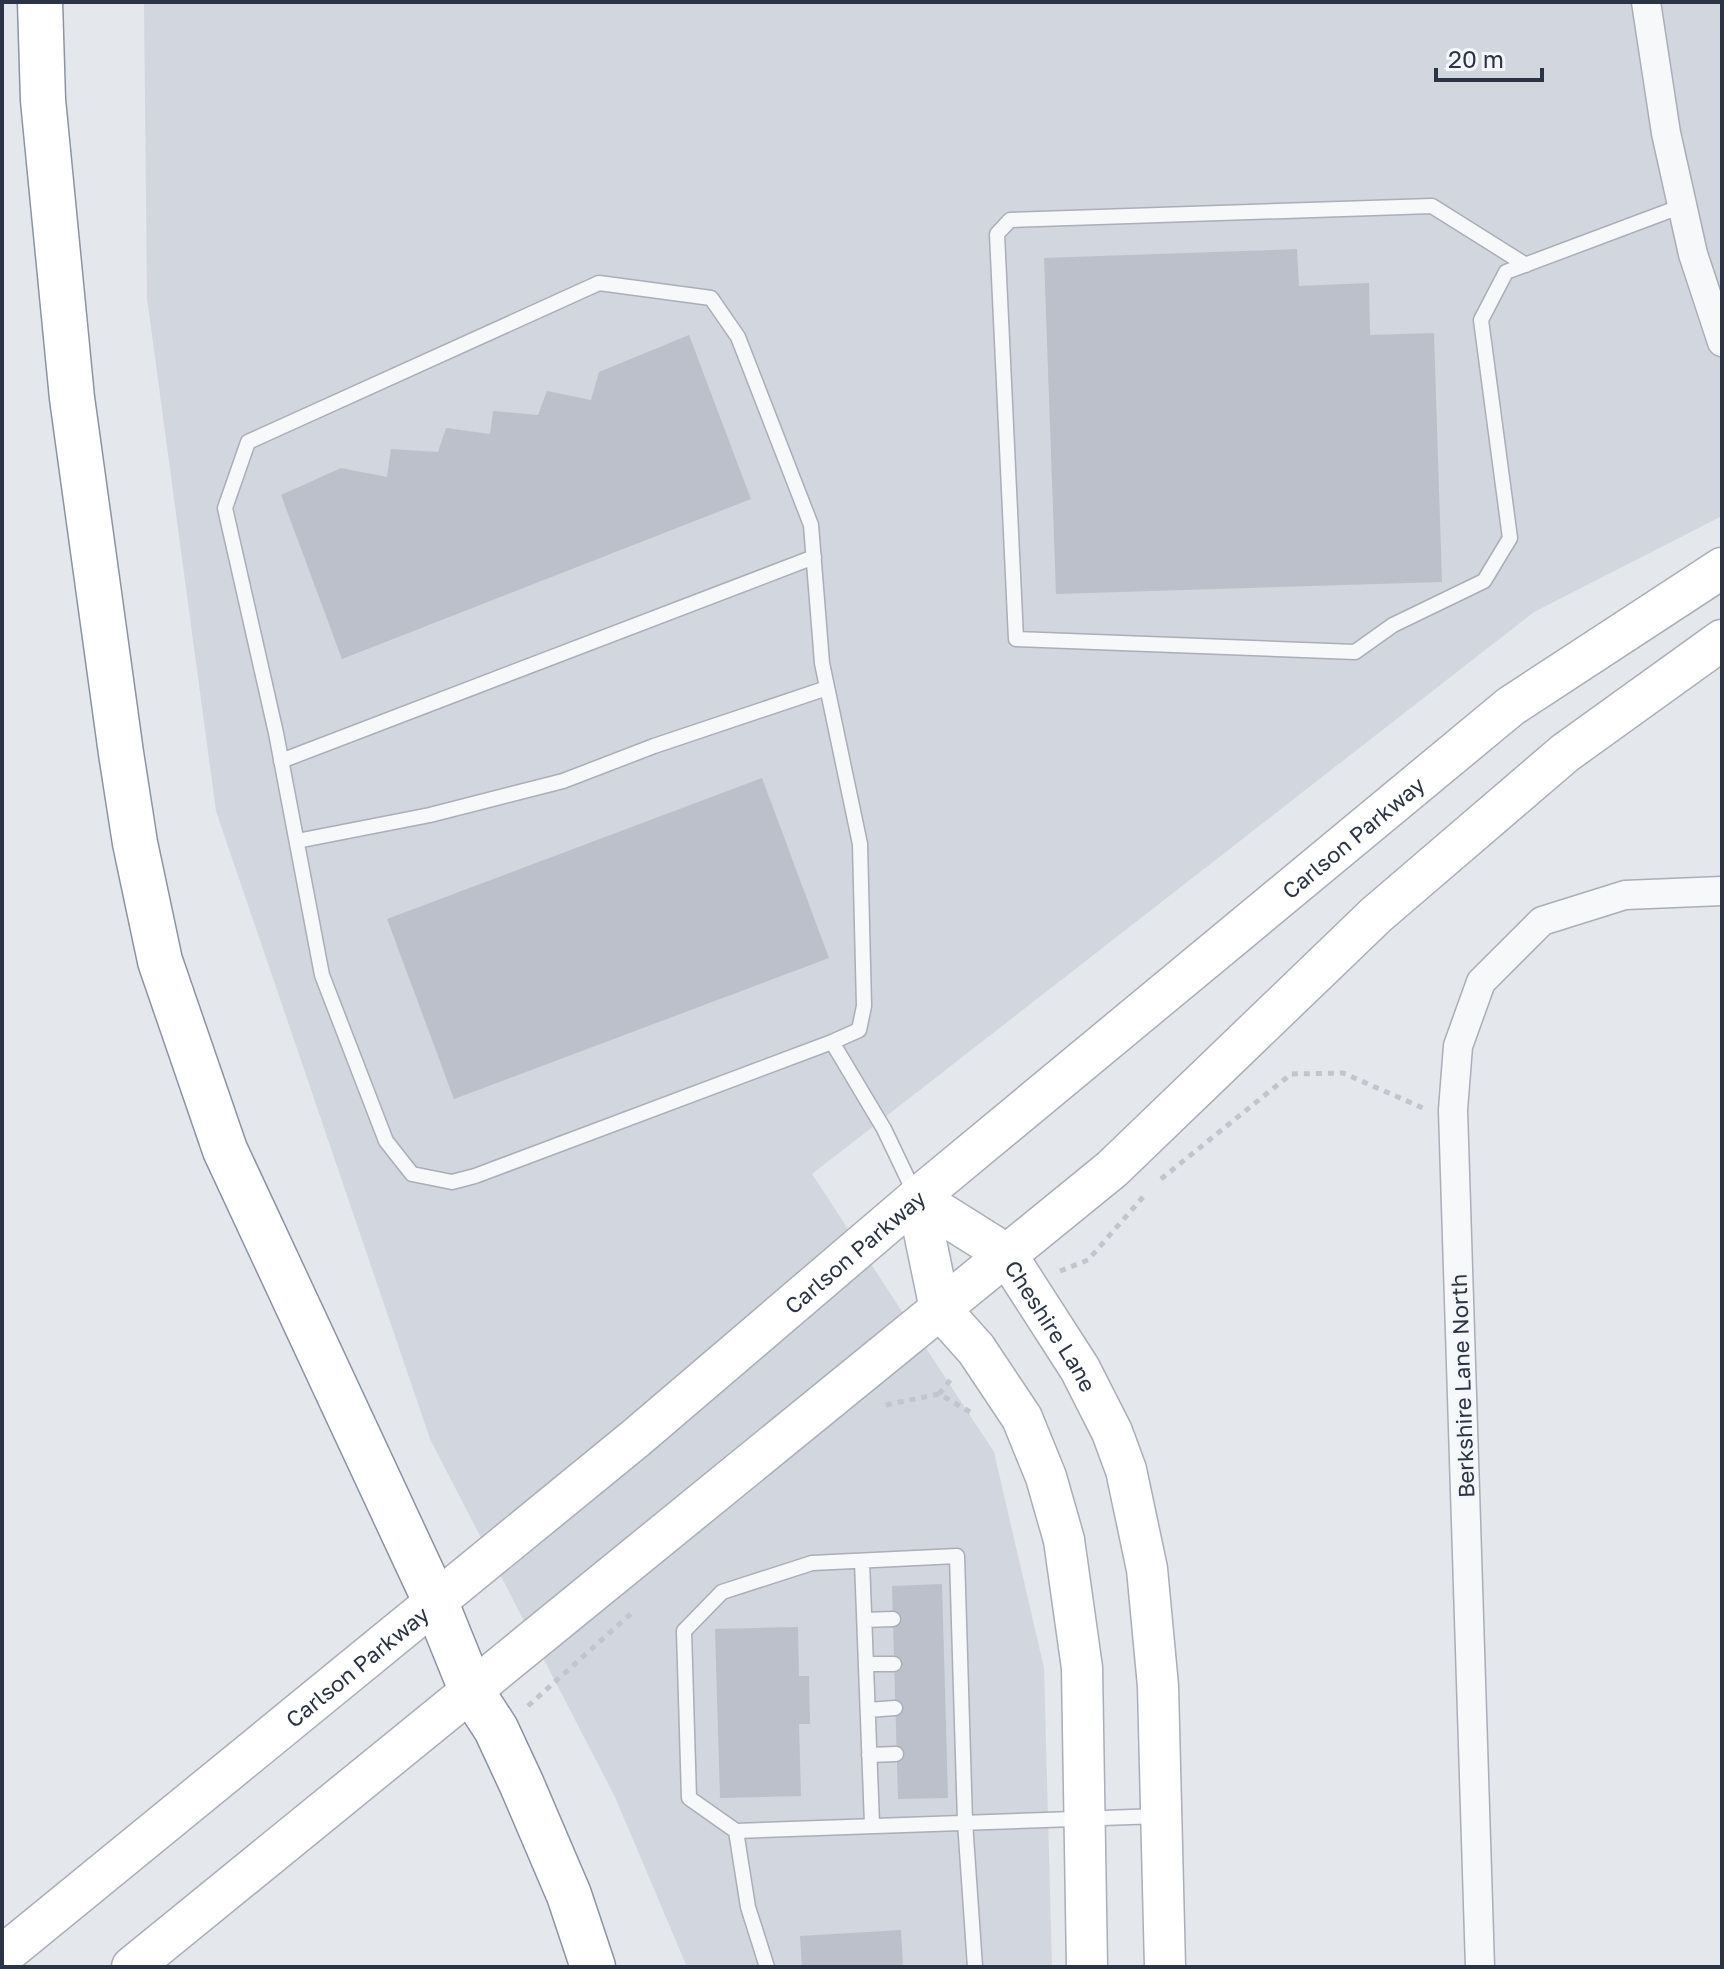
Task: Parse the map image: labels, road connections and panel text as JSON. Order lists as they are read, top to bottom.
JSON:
{
  "streets": {
    "main road": ["Carlson Parkway", "Cheshire Lane"],
    "street": ["Berkshire Lane North"]
  },
  "crossings": [
    ["Carlson Parkway", "Cheshire Lane"]
  ],
  "scale_bar": "20 m"
}
